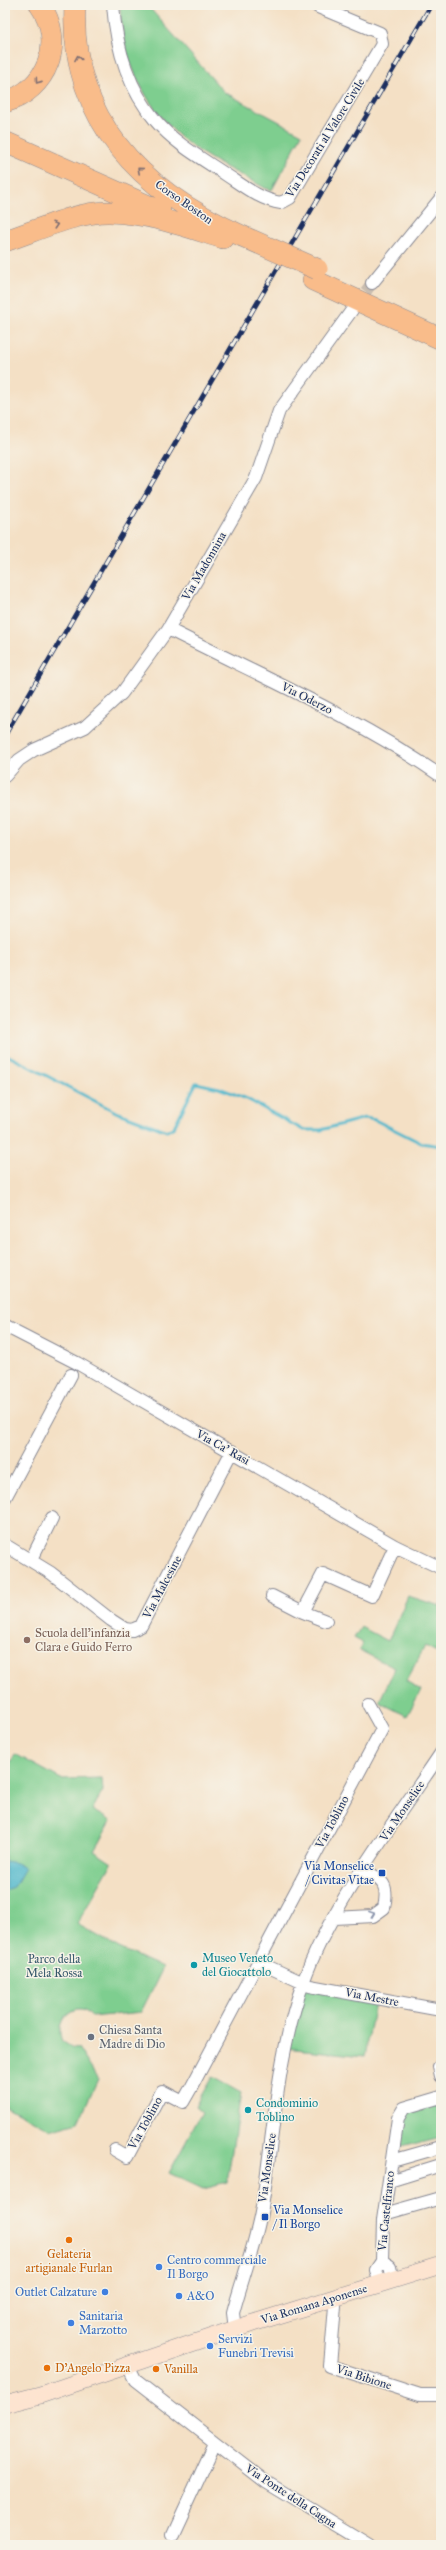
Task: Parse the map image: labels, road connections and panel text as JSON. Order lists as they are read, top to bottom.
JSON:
{
  "streets": {
    "highway": ["Corso Boston"],
    "street": [
      "Via Decorati al Valore Civile",
      "Via Madonnina",
      "Via Oderzo",
      "Via Ca' Rasi",
      "Via Malcesine",
      "Via Monselice",
      "Via Toblino",
      "Via Mestre",
      "Via Castelfranco",
      "Via Romana Aponense",
      "Via Bibione",
      "Via Ponte della Cagna"
    ]
  },
  "crossings": [
    ["Via Madonnina", "Via Oderzo"],
    ["Via Ca' Rasi", "Via Malcesine"],
    ["Via Monselice", "Via Mestre"],
    ["Via Monselice", "Via Romana Aponense"],
    ["Via Castelfranco", "Via Romana Aponense"],
    ["Via Romana Aponense", "Via Bibione"],
    ["Via Romana Aponense", "Via Ponte della Cagna"]
  ],
  "parks": ["Parco della Mela Rossa"],
  "places": {
    "other": [
      "Scuola dell'infanzia Clara e Guido Ferro",
      "Museo Veneto del Giocattolo",
      "Chiesa Santa Madre di Dio",
      "Condominio Toblino",
      "Gelateria artigianale Furlan",
      "Centro commerciale Il Borgo",
      "Outlet Calzature",
      "A&O",
      "Sanitaria Marzotto",
      "Servizi Funebri Trevisi",
      "D'Angelo Pizza",
      "Vanilla"
    ],
    "transit": ["Via Monselice / Civitas Vitae", "Via Monselice / Il Borgo"]
  }
}
